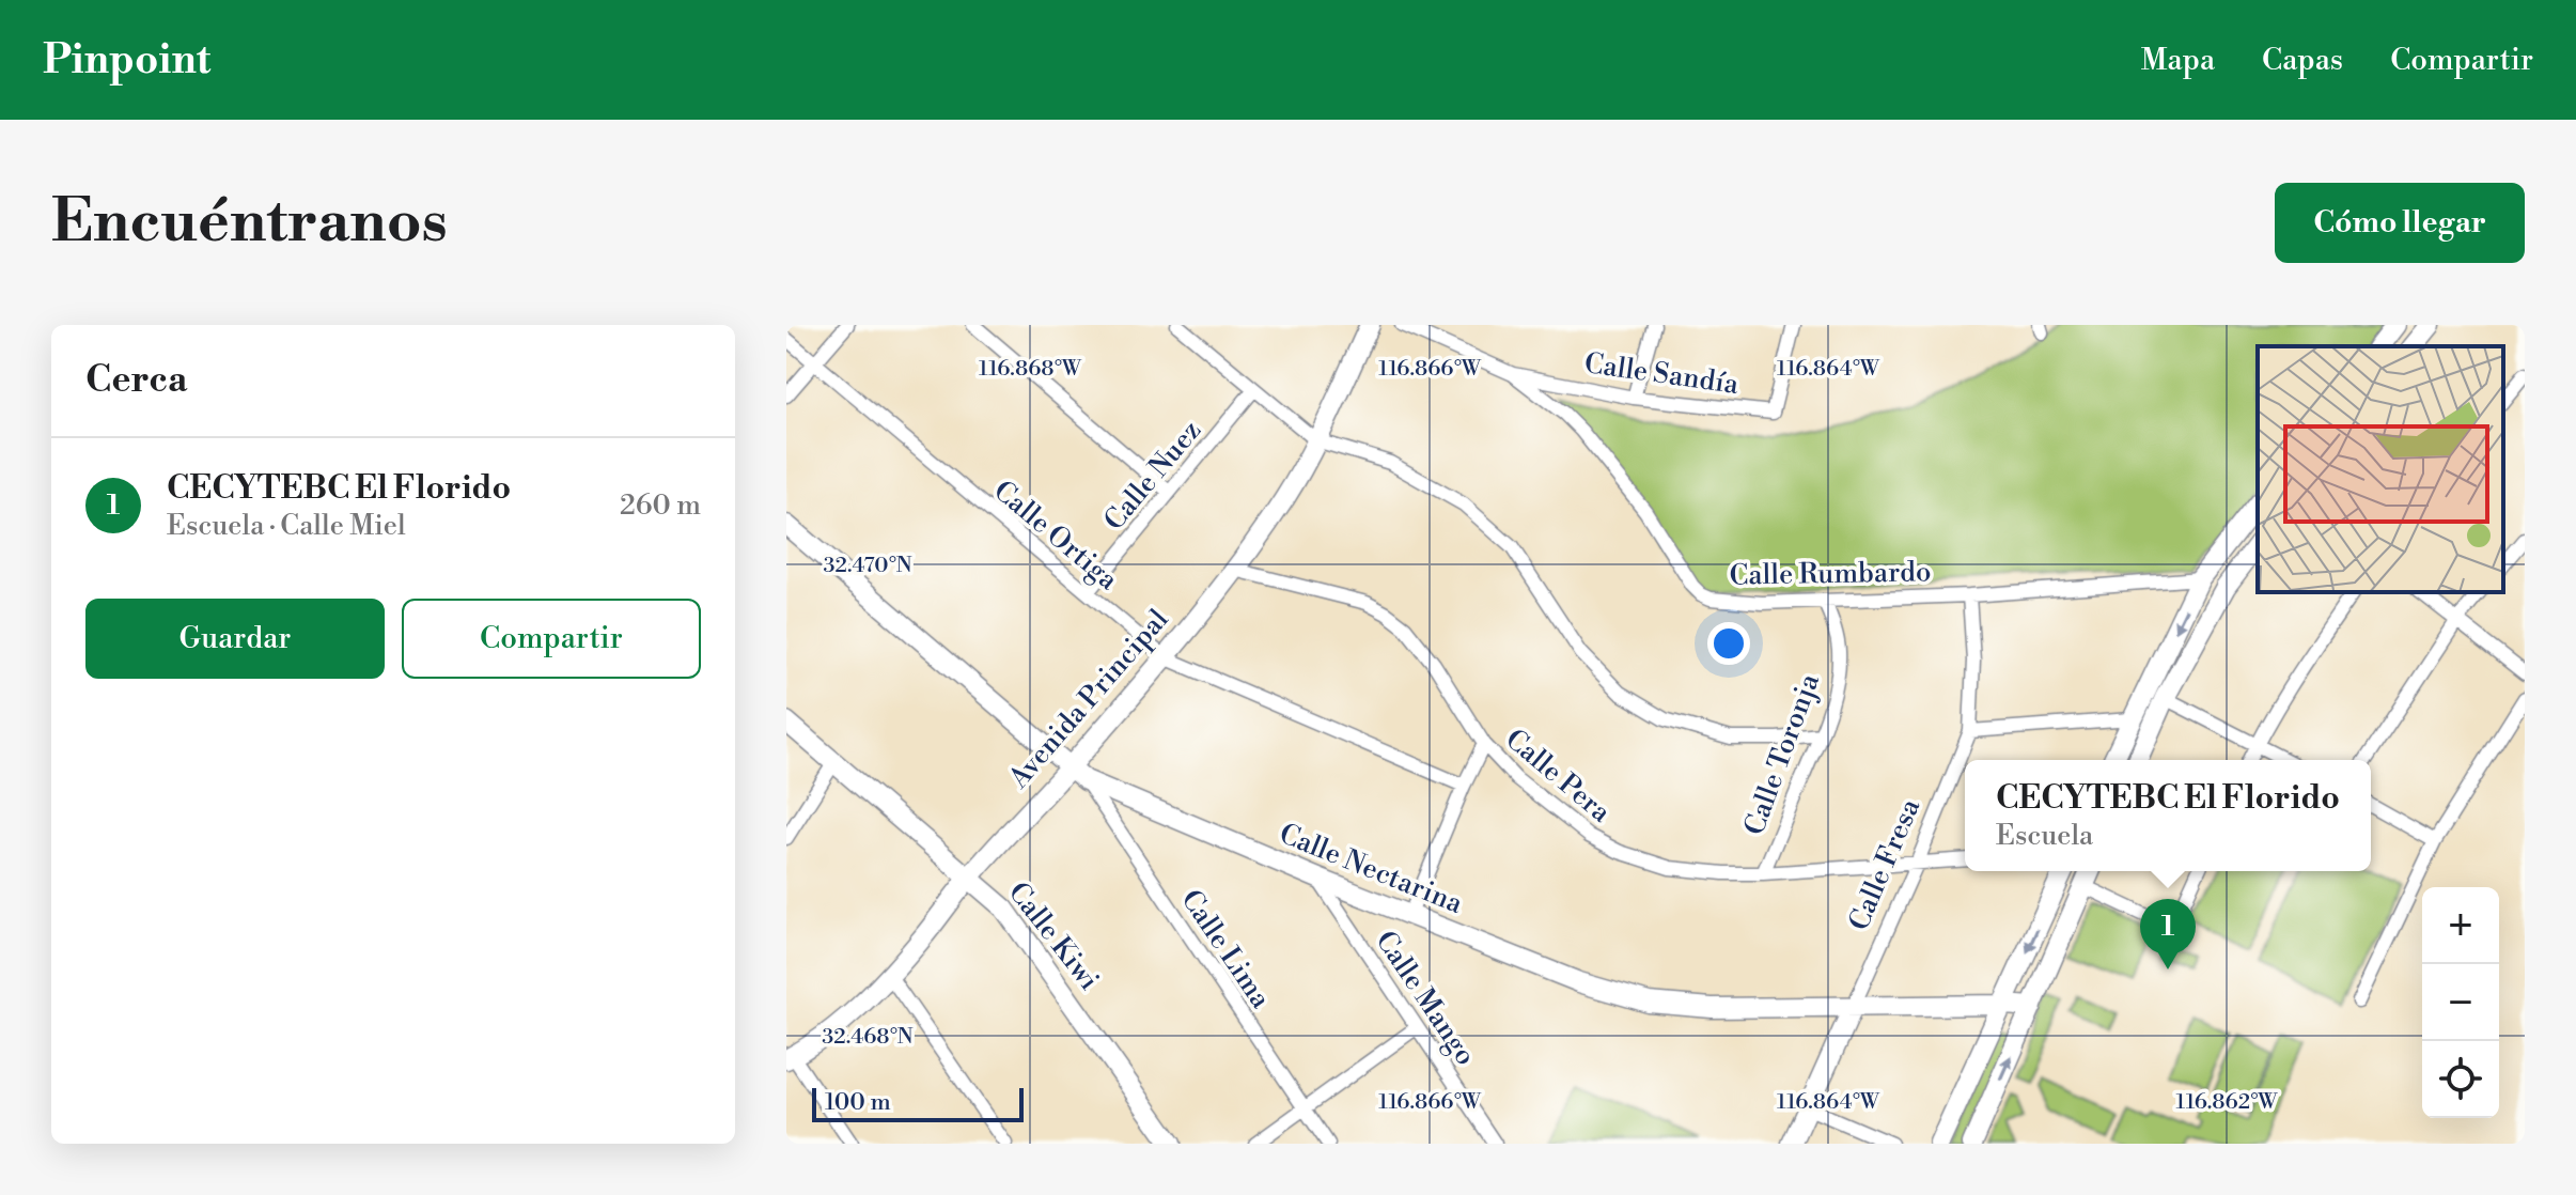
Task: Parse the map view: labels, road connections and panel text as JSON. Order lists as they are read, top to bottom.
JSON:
{
  "streets": {
    "street": [
      "Calle Sandía",
      "Calle Nuez",
      "Calle Ortiga",
      "Calle Rumbardo",
      "Avenida Principal",
      "Calle Toronja",
      "Calle Pera",
      "Calle Fresa",
      "Calle Nectarina",
      "Calle Kiwi",
      "Calle Lima",
      "Calle Mango"
    ]
  },
  "crossings": [
    ["Calle Sandía", "Calle Rumbardo"],
    ["Calle Nuez", "Calle Ortiga"],
    ["Calle Ortiga", "Avenida Principal"],
    ["Calle Rumbardo", "Calle Toronja"],
    ["Calle Rumbardo", "Calle Fresa"],
    ["Avenida Principal", "Calle Pera"],
    ["Avenida Principal", "Calle Nectarina"],
    ["Avenida Principal", "Calle Kiwi"],
    ["Calle Toronja", "Calle Pera"],
    ["Calle Pera", "Calle Fresa"],
    ["Calle Fresa", "Calle Nectarina"],
    ["Calle Nectarina", "Calle Lima"],
    ["Calle Nectarina", "Calle Mango"]
  ],
  "scale_bar": "100 m",
  "page": {
    "header": "Pinpoint",
    "nav": ["Mapa", "Capas", "Compartir"],
    "buttons": [
      "Cómo llegar",
      ["Guardar", "Compartir"]
    ],
    "title": "Encuéntranos",
    "heading": "Cerca",
    "list": [
      {
        "mark": "1",
        "name": "CECYTEBC El Florido",
        "note": "Escuela · Calle Miel",
        "value": "260 m"
      }
    ],
    "popup": ["CECYTEBC El Florido", "Escuela"],
    "map_buttons": ["+", "−"],
    "pins": "1",
    "scale": "100 m"
  },
  "coordinates": [
    "116.868°W",
    "116.866°W",
    "116.864°W",
    "32.470°N",
    "32.468°N",
    "116.862°W"
  ]
}
